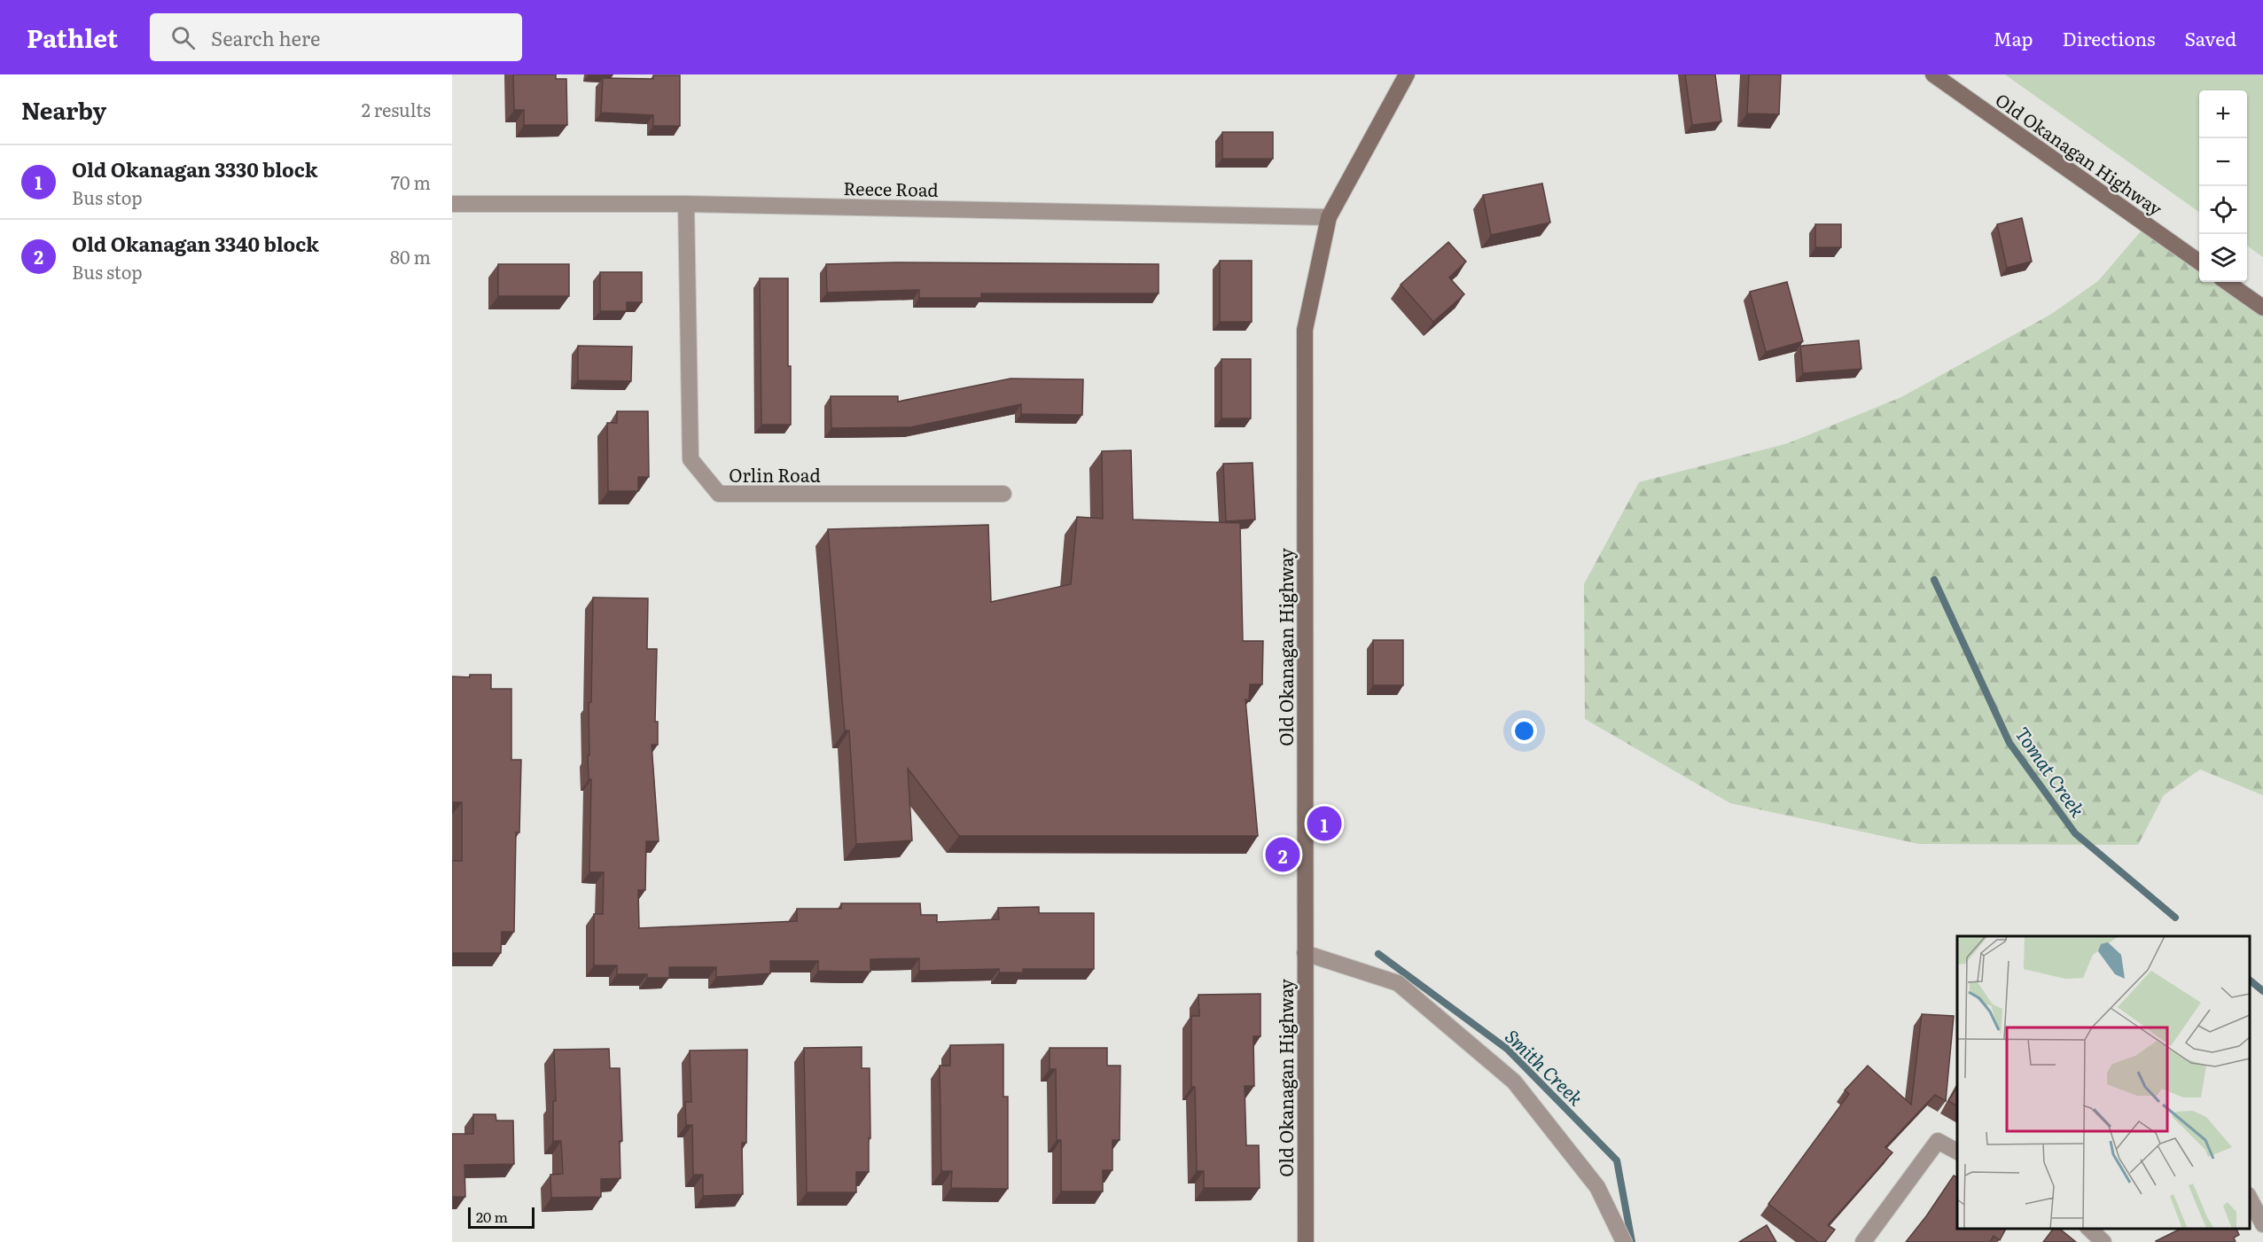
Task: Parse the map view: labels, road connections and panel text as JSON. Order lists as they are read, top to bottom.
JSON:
{
  "streets": {
    "main road": ["Old Okanagan Highway"],
    "street": ["Reece Road", "Orlin Road"]
  },
  "crossings": [
    ["Old Okanagan Highway", "Reece Road"],
    ["Reece Road", "Orlin Road"]
  ],
  "water": ["Tomat Creek", "Smith Creek"],
  "scale_bar": "20 m",
  "page": {
    "header": "Pathlet",
    "search": "Search here",
    "nav": ["Map", "Directions", "Saved"],
    "heading": ["Nearby", "2 results"],
    "map_buttons": ["+", "−"],
    "list": [
      {
        "mark": "1",
        "name": "Old Okanagan 3330 block",
        "note": "Bus stop",
        "value": "70 m"
      },
      {
        "mark": "2",
        "name": "Old Okanagan 3340 block",
        "note": "Bus stop",
        "value": "80 m"
      }
    ],
    "pins": ["1", "2"],
    "scale": "20 m"
  }
}
